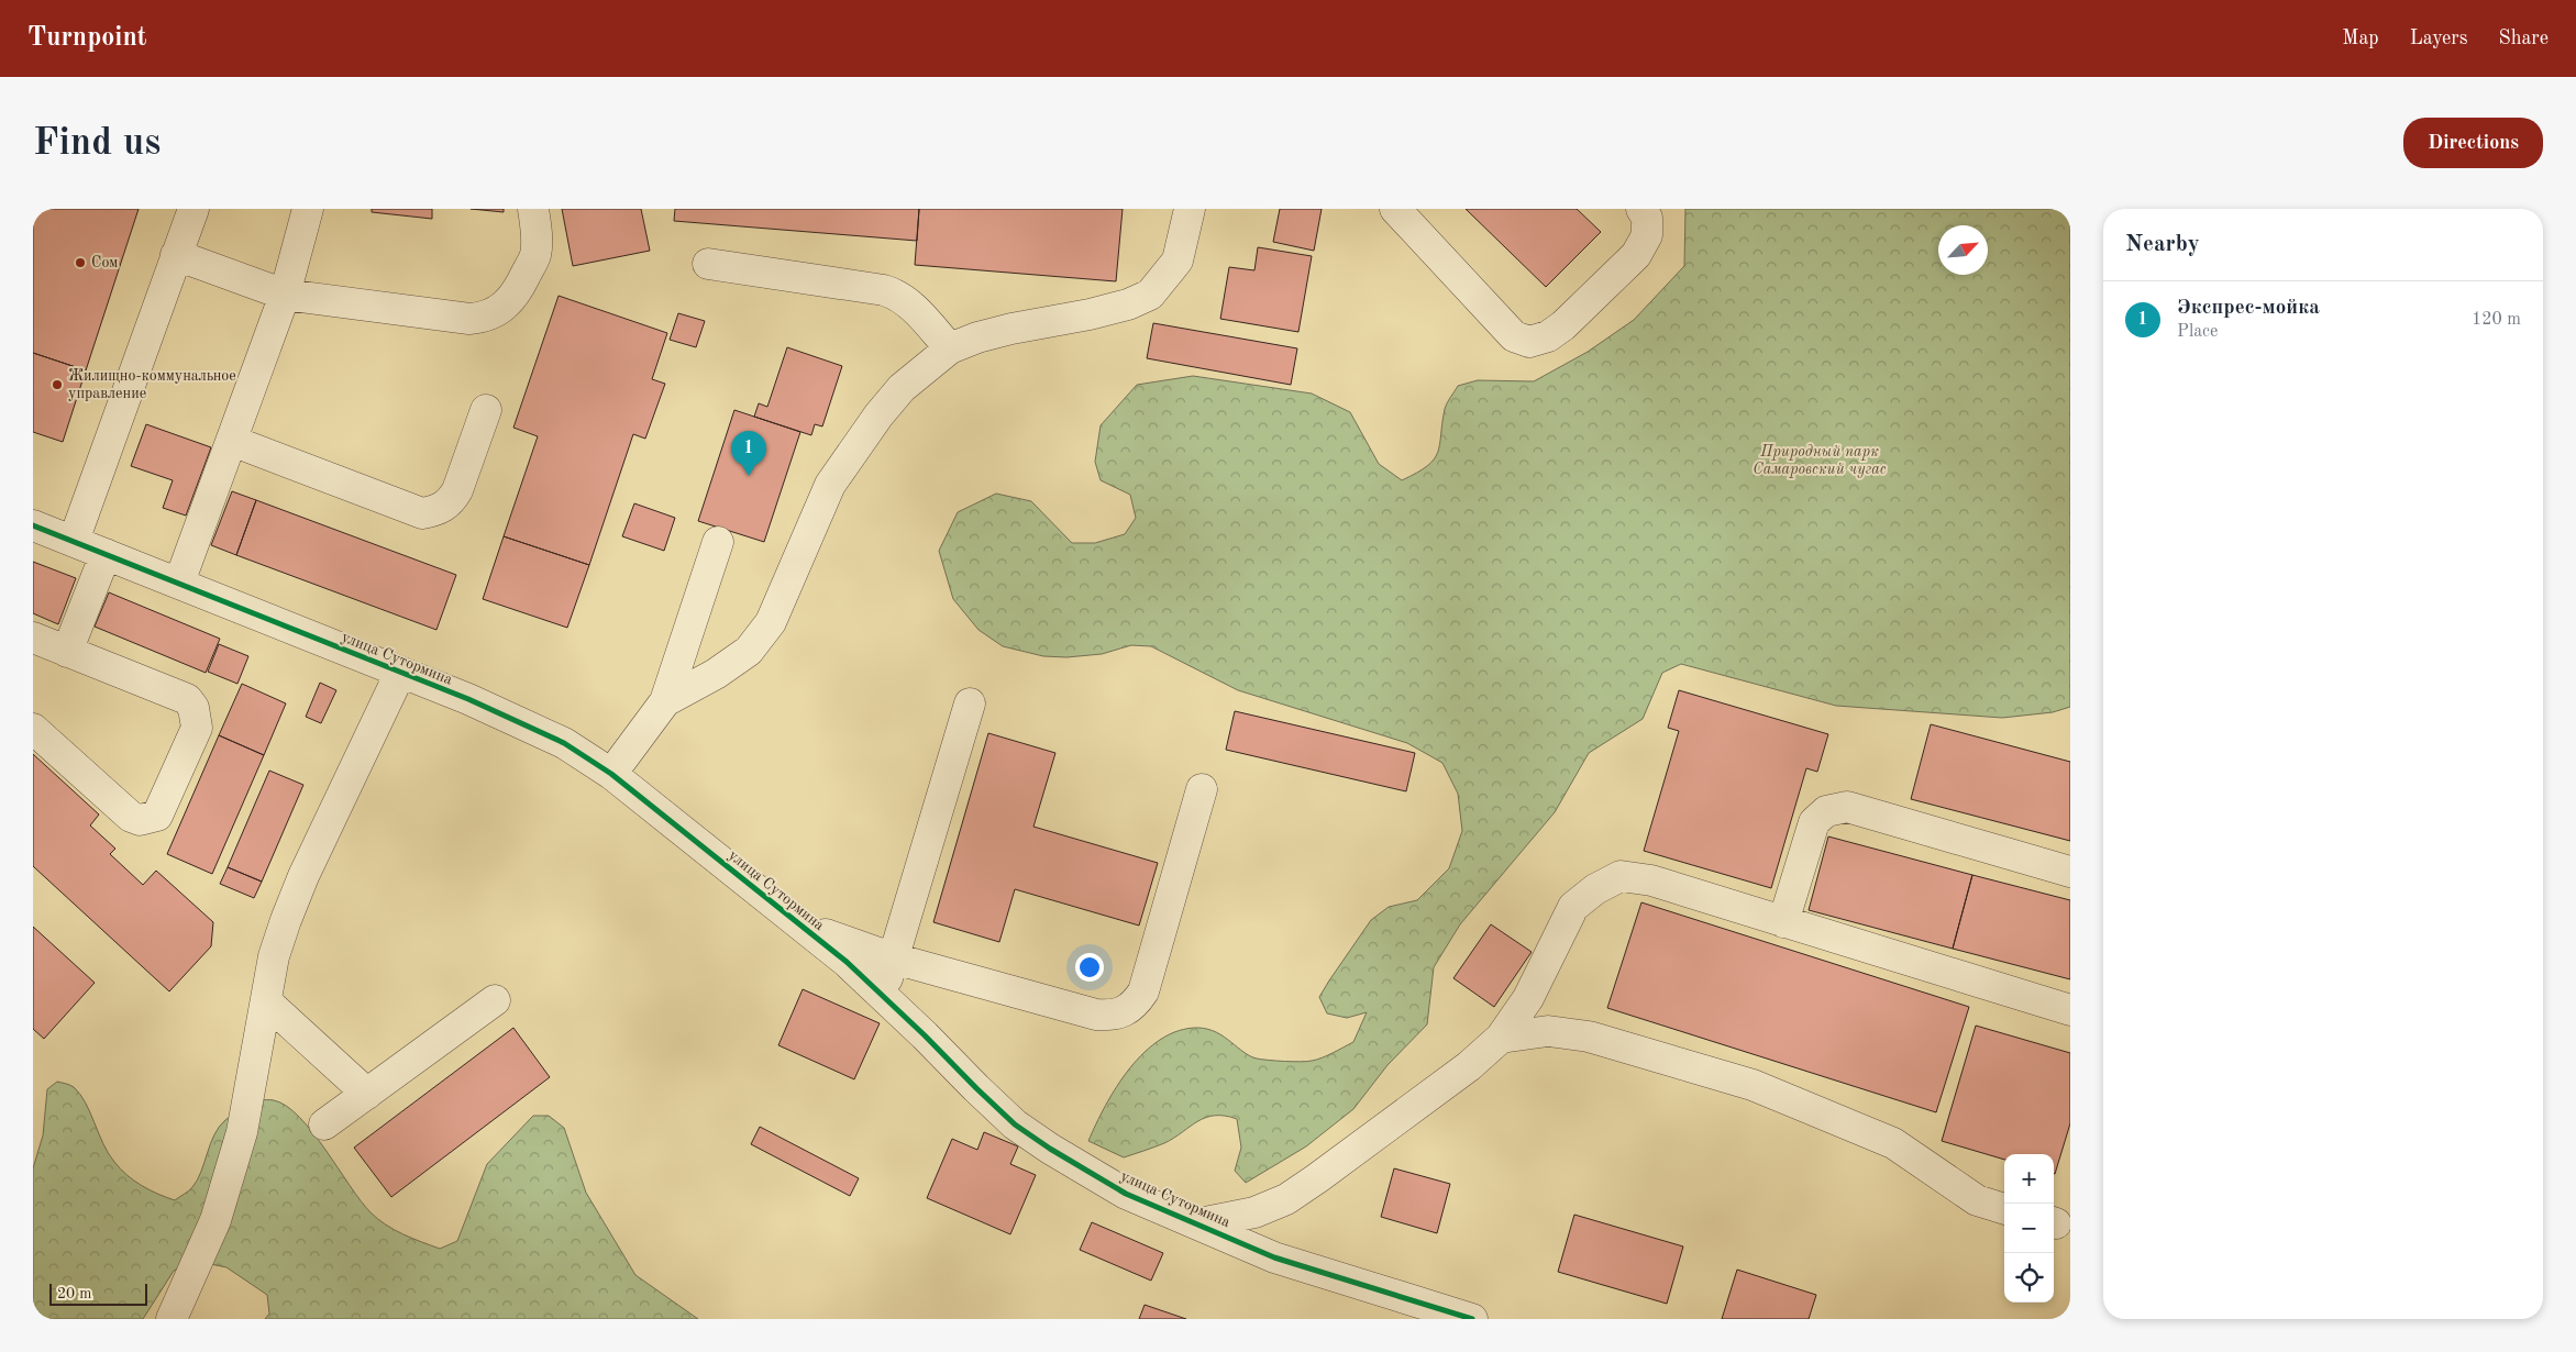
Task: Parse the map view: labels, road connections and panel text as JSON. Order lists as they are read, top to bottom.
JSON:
{
  "streets": {
    "street": ["улица Сутормина"]
  },
  "parks": ["Природный парк Самаровский чугас"],
  "places": ["Сом", "Жилищно-коммунальное управление"],
  "scale_bar": "20 m",
  "north": "top right",
  "page": {
    "header": "Turnpoint",
    "nav": ["Map", "Layers", "Share"],
    "buttons": "Directions",
    "title": "Find us",
    "heading": "Nearby",
    "list": [
      {
        "mark": "1",
        "name": "Экспрес-мойка",
        "note": "Place",
        "value": "120 m"
      }
    ],
    "pins": "1",
    "map_buttons": ["+", "−"],
    "scale": "20 m"
  }
}
